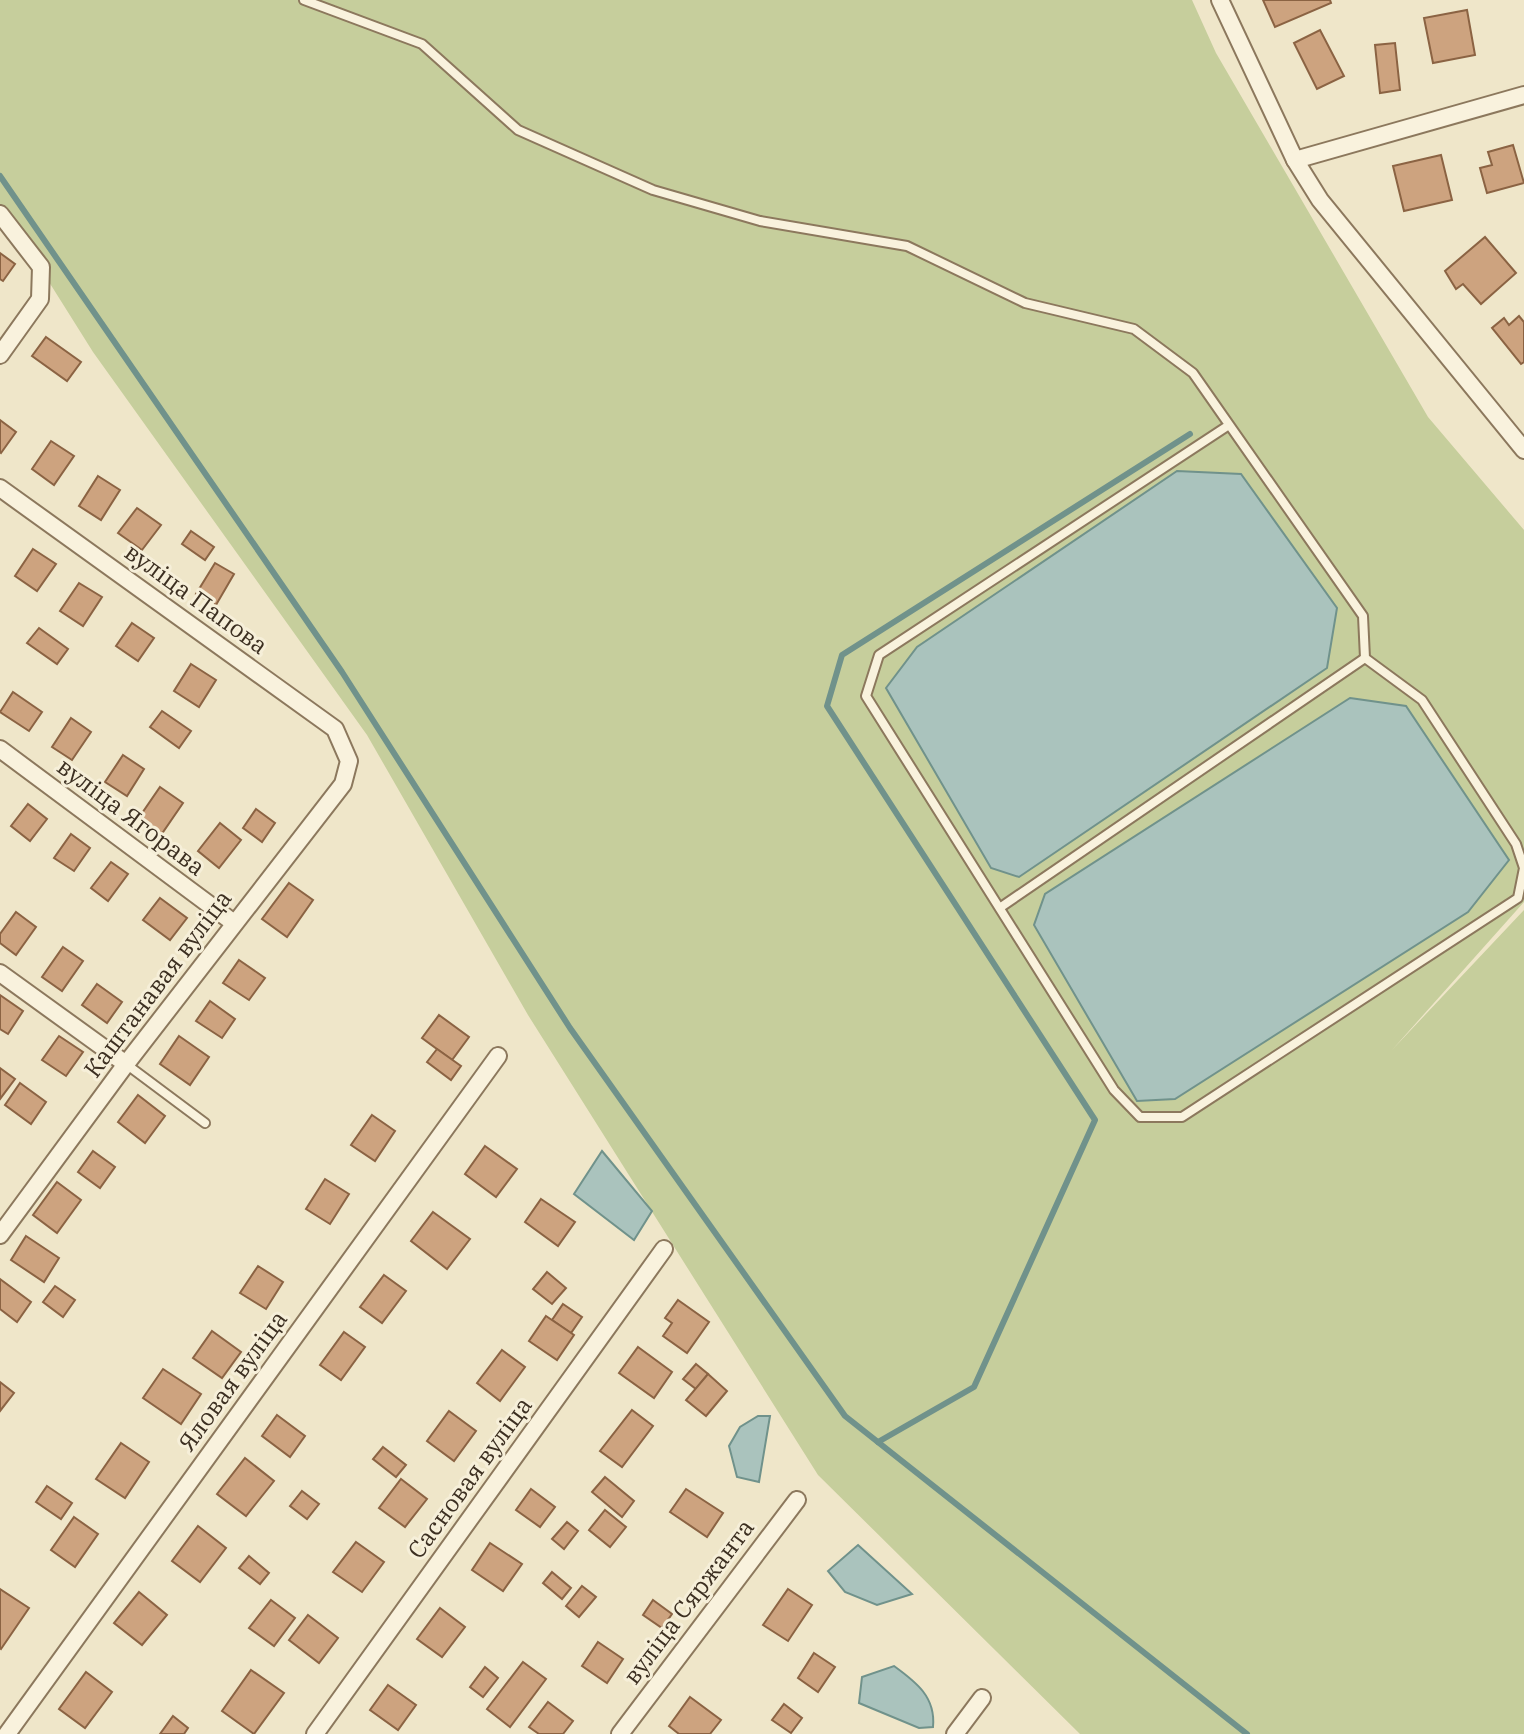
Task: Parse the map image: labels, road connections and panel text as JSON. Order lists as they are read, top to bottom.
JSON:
{
  "streets": {
    "street": [
      "вуліца Папова",
      "вуліца Ягорава",
      "Каштанавая вуліца",
      "Яловая вуліца",
      "Сасновая вуліца",
      "вуліца Сяржанта"
    ]
  },
  "crossings": [
    ["вуліца Папова", "Каштанавая вуліца"],
    ["вуліца Ягорава", "Каштанавая вуліца"]
  ]
}
